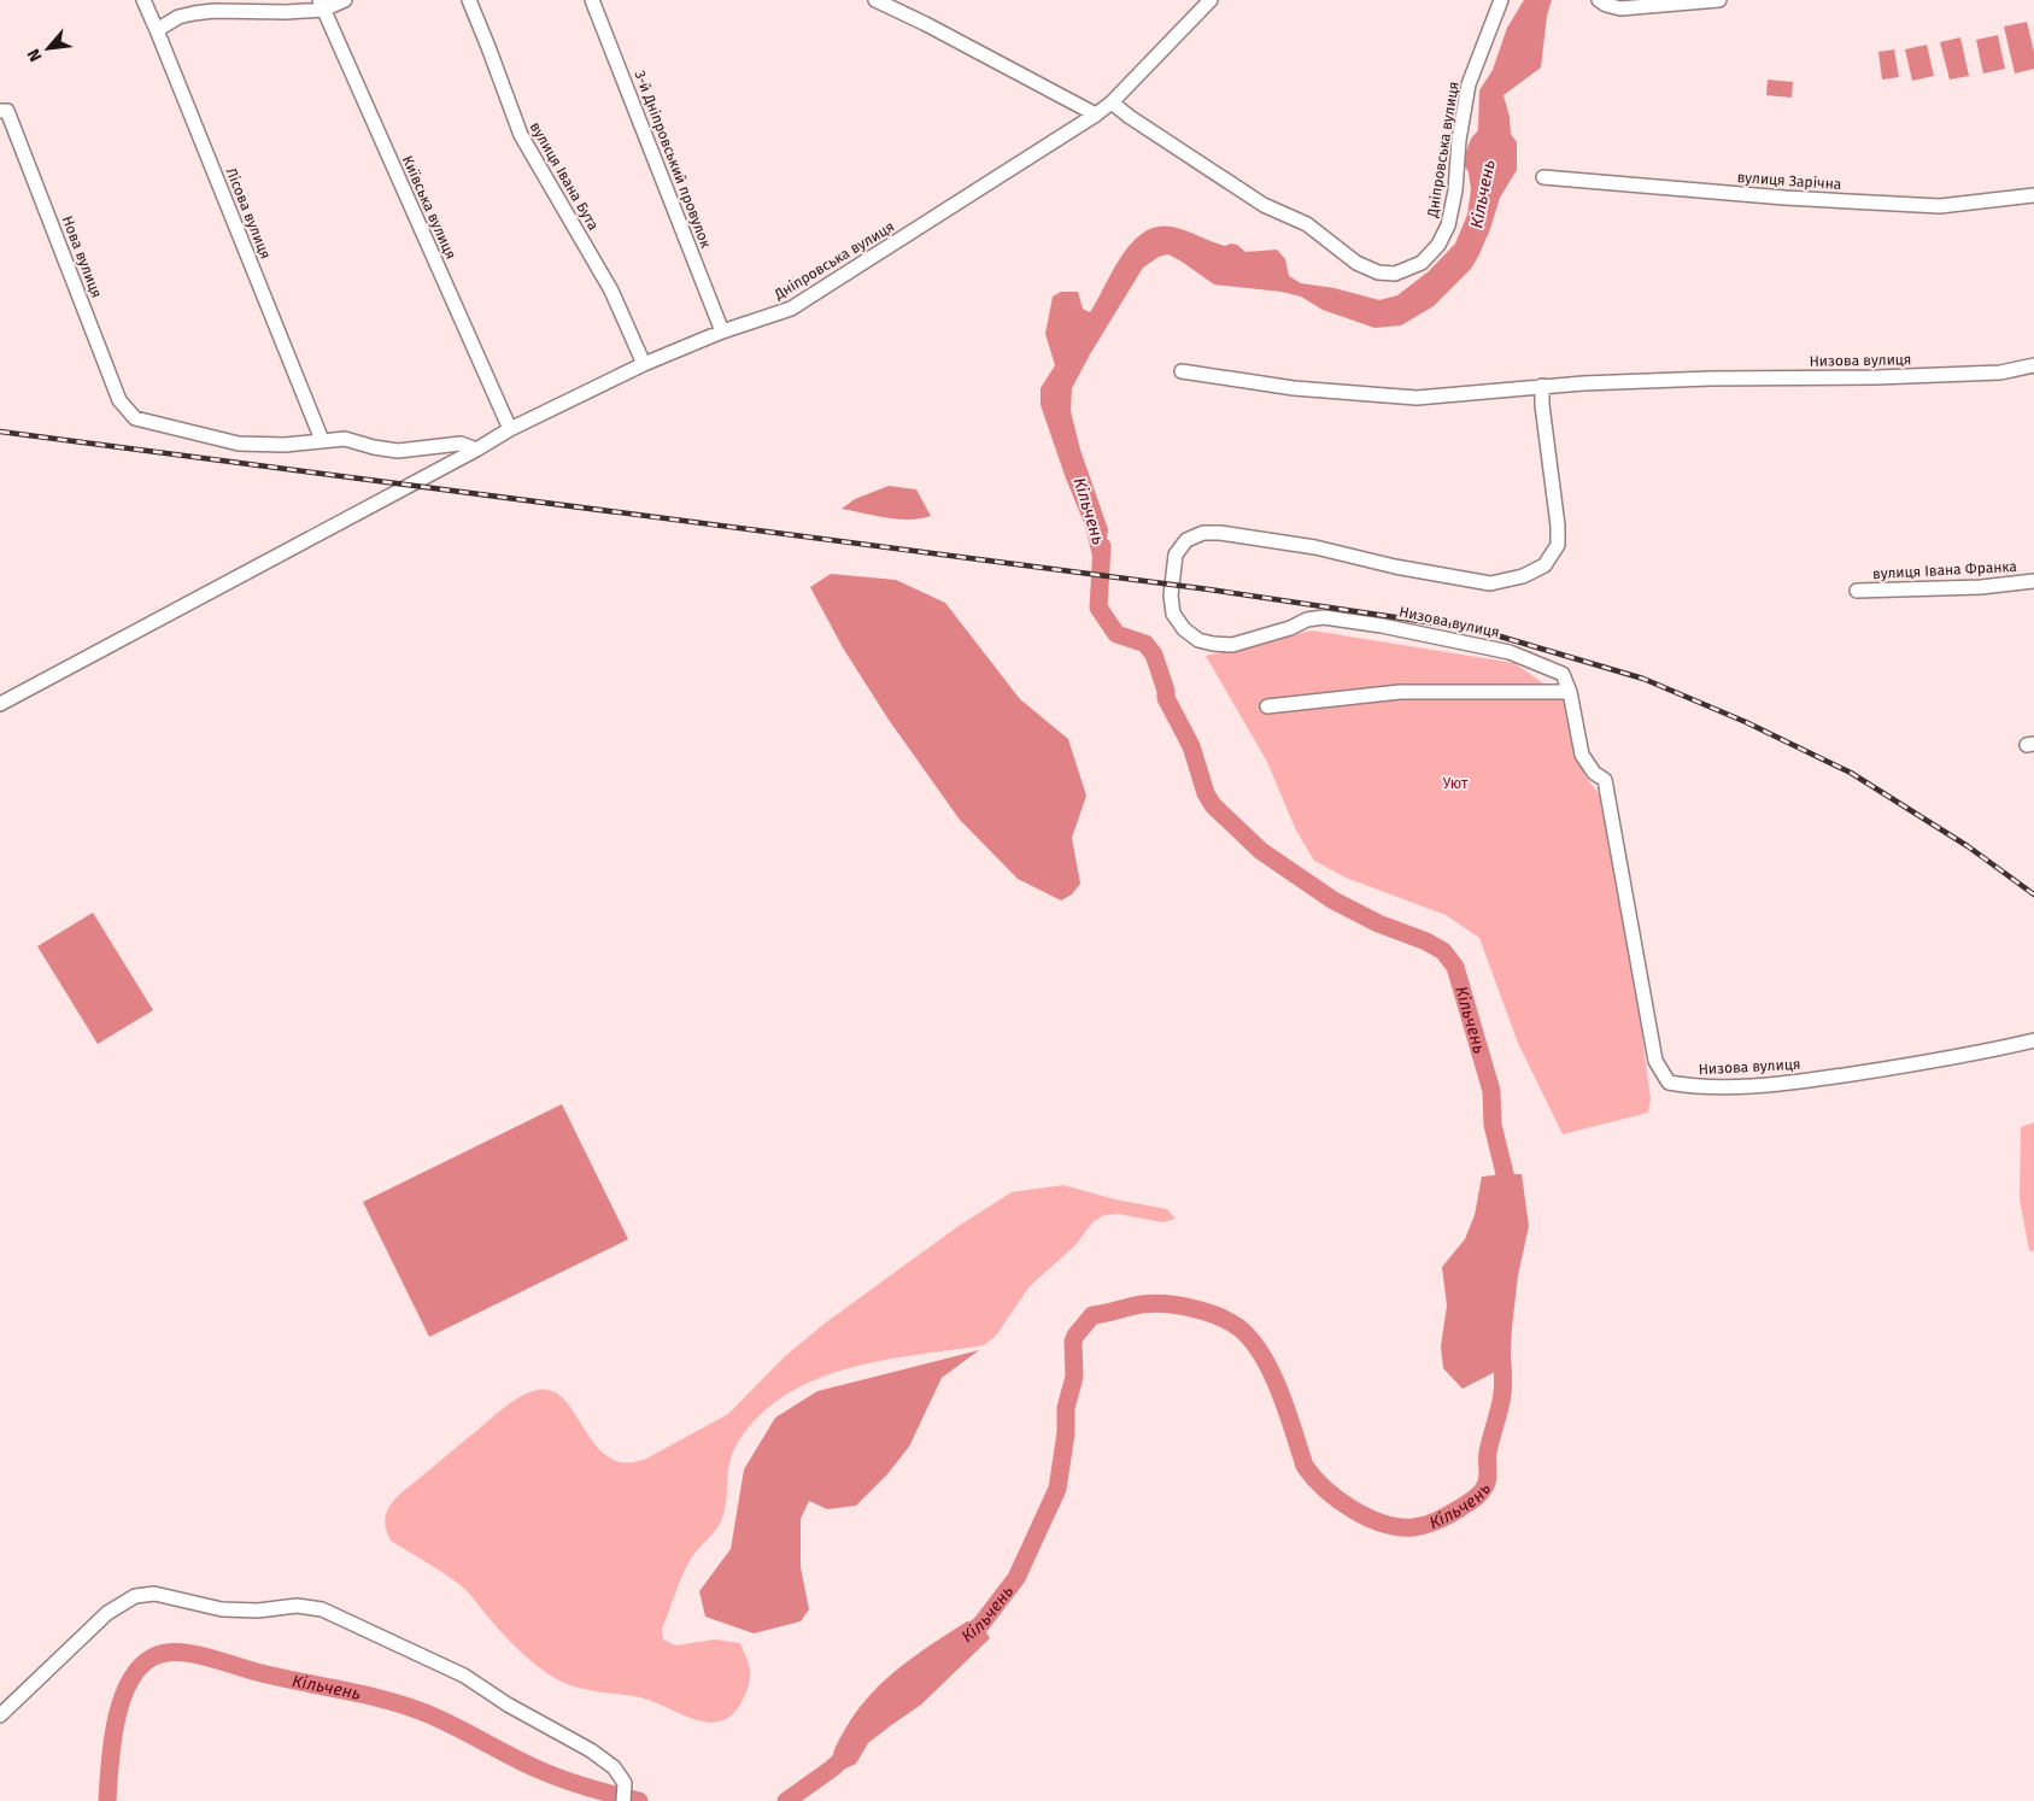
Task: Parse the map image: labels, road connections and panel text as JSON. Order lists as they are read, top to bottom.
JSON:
{
  "streets": {
    "street": [
      "Дніпровська вулиця",
      "3-й Дніпровський провулок",
      "вулиця Івана Бута",
      "вулиця Зарічна",
      "Київська вулиця",
      "Лісова вулиця",
      "Нова вулиця",
      "Низова вулиця",
      "вулиця Івана Франка"
    ]
  },
  "crossings": [
    ["Дніпровська вулиця", "3-й Дніпровський провулок"],
    ["Дніпровська вулиця", "вулиця Івана Бута"],
    ["Дніпровська вулиця", "Київська вулиця"],
    ["Лісова вулиця", "Нова вулиця"]
  ],
  "water": ["Кільчень"],
  "parks": ["Уют"],
  "north": "bottom left"
}
